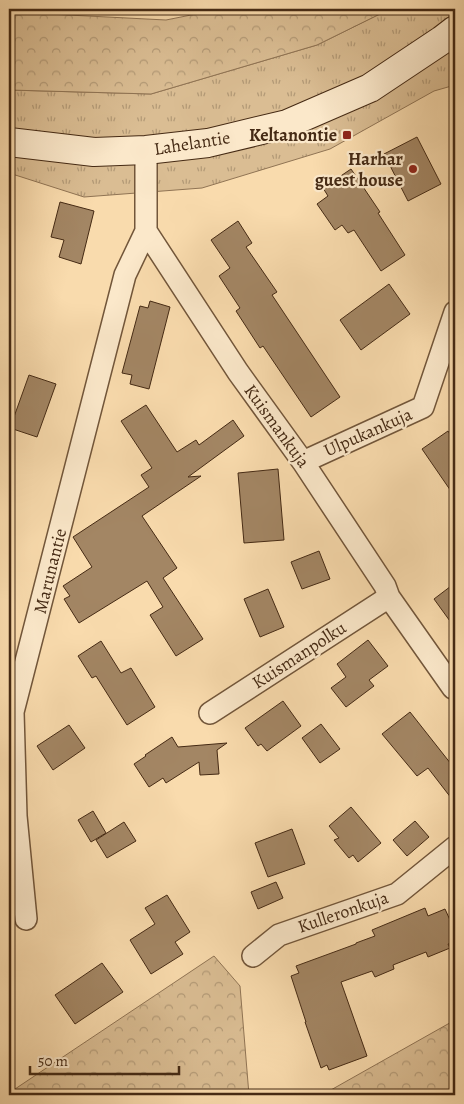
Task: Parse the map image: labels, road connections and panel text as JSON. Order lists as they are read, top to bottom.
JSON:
{
  "streets": {
    "main road": ["Lahelantie"],
    "street": [
      "Kuismankuja",
      "Ulpukankuja",
      "Marunantie",
      "Kuismanpolku",
      "Kulleronkuja"
    ]
  },
  "crossings": [
    ["Kuismankuja", "Ulpukankuja"],
    ["Kuismankuja", "Marunantie"],
    ["Kuismankuja", "Kuismanpolku"]
  ],
  "places": {
    "transit": ["Keltanontie"],
    "other": ["Harhar guest house"]
  },
  "scale_bar": "50 m"
}
